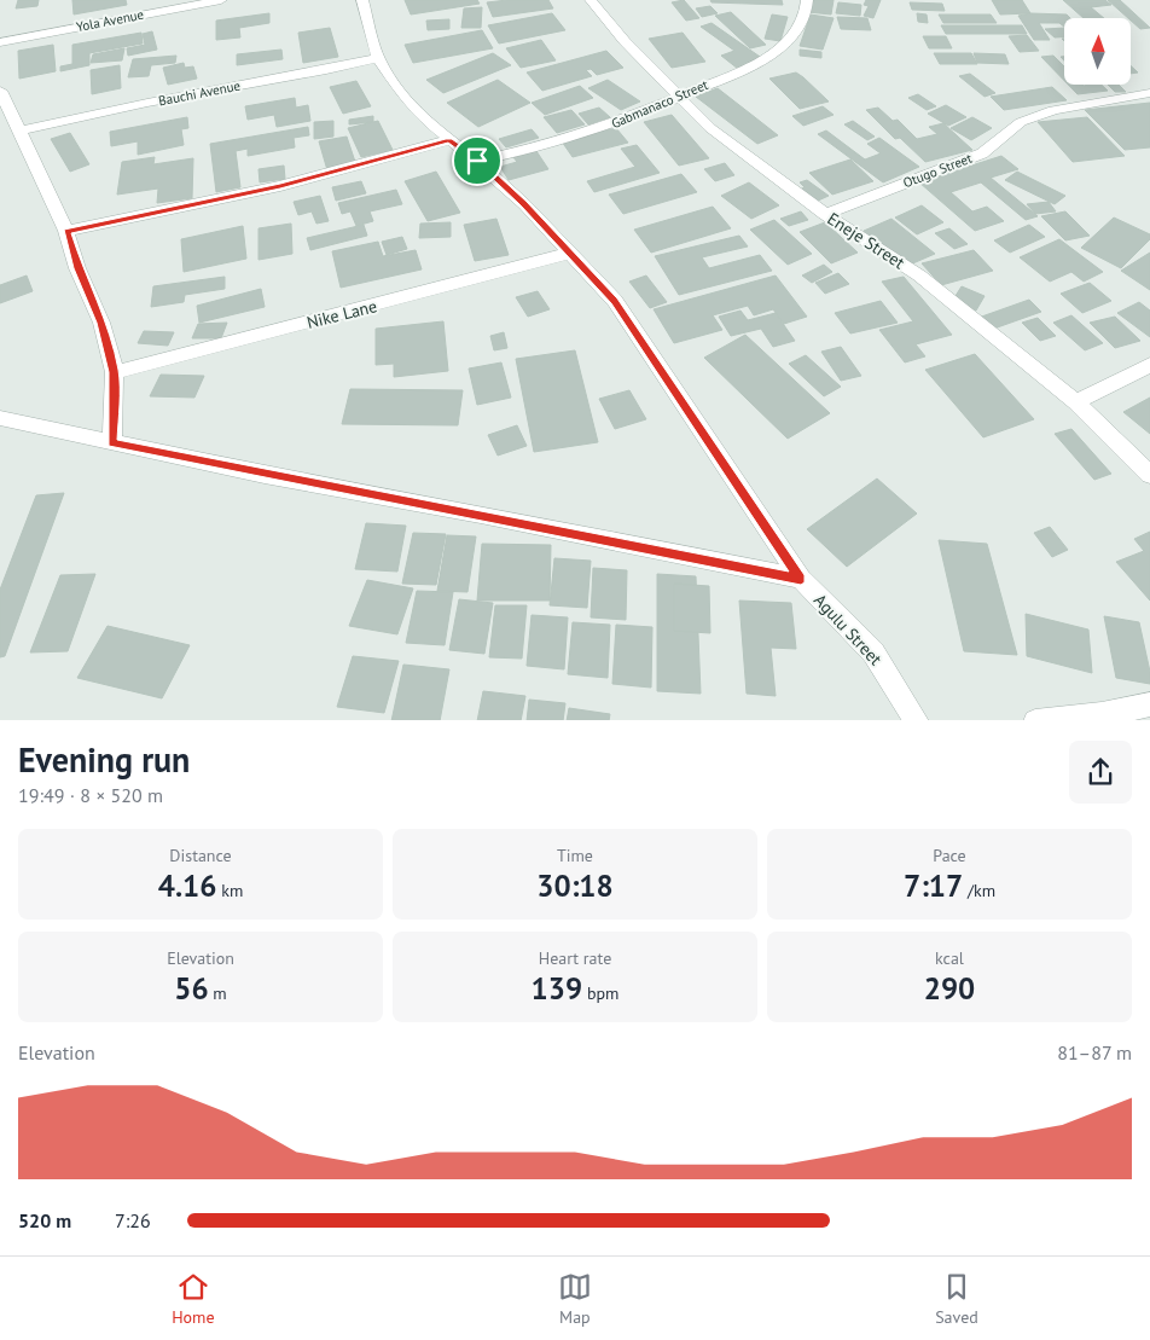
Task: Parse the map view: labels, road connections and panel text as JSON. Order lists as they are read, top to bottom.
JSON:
{
  "streets": {
    "street": [
      "Yola Avenue",
      "Bauchi Avenue",
      "Gabmanaco Street",
      "Otugo Street",
      "Eneje Street",
      "Nike Lane",
      "Agulu Street"
    ]
  },
  "crossings": [
    ["Bauchi Avenue", "Agulu Street"],
    ["Gabmanaco Street", "Eneje Street"],
    ["Gabmanaco Street", "Agulu Street"],
    ["Otugo Street", "Eneje Street"],
    ["Nike Lane", "Agulu Street"]
  ],
  "north": "top",
  "page": {
    "heading": ["Evening run", "19:49 · 8 × 520 m"],
    "stats": [
      ["Distance", "4.16 km"],
      ["Time", "30:18"],
      ["Pace", "7:17 /km"],
      ["Elevation", "56 m"],
      ["Heart rate", "139 bpm"],
      ["kcal", "290"]
    ],
    "chart": ["Elevation", "81–87 m"],
    "list": [
      {
        "name": "520 m",
        "note": "7:26"
      }
    ],
    "tabs": ["Home", "Map", "Saved"]
  }
}
